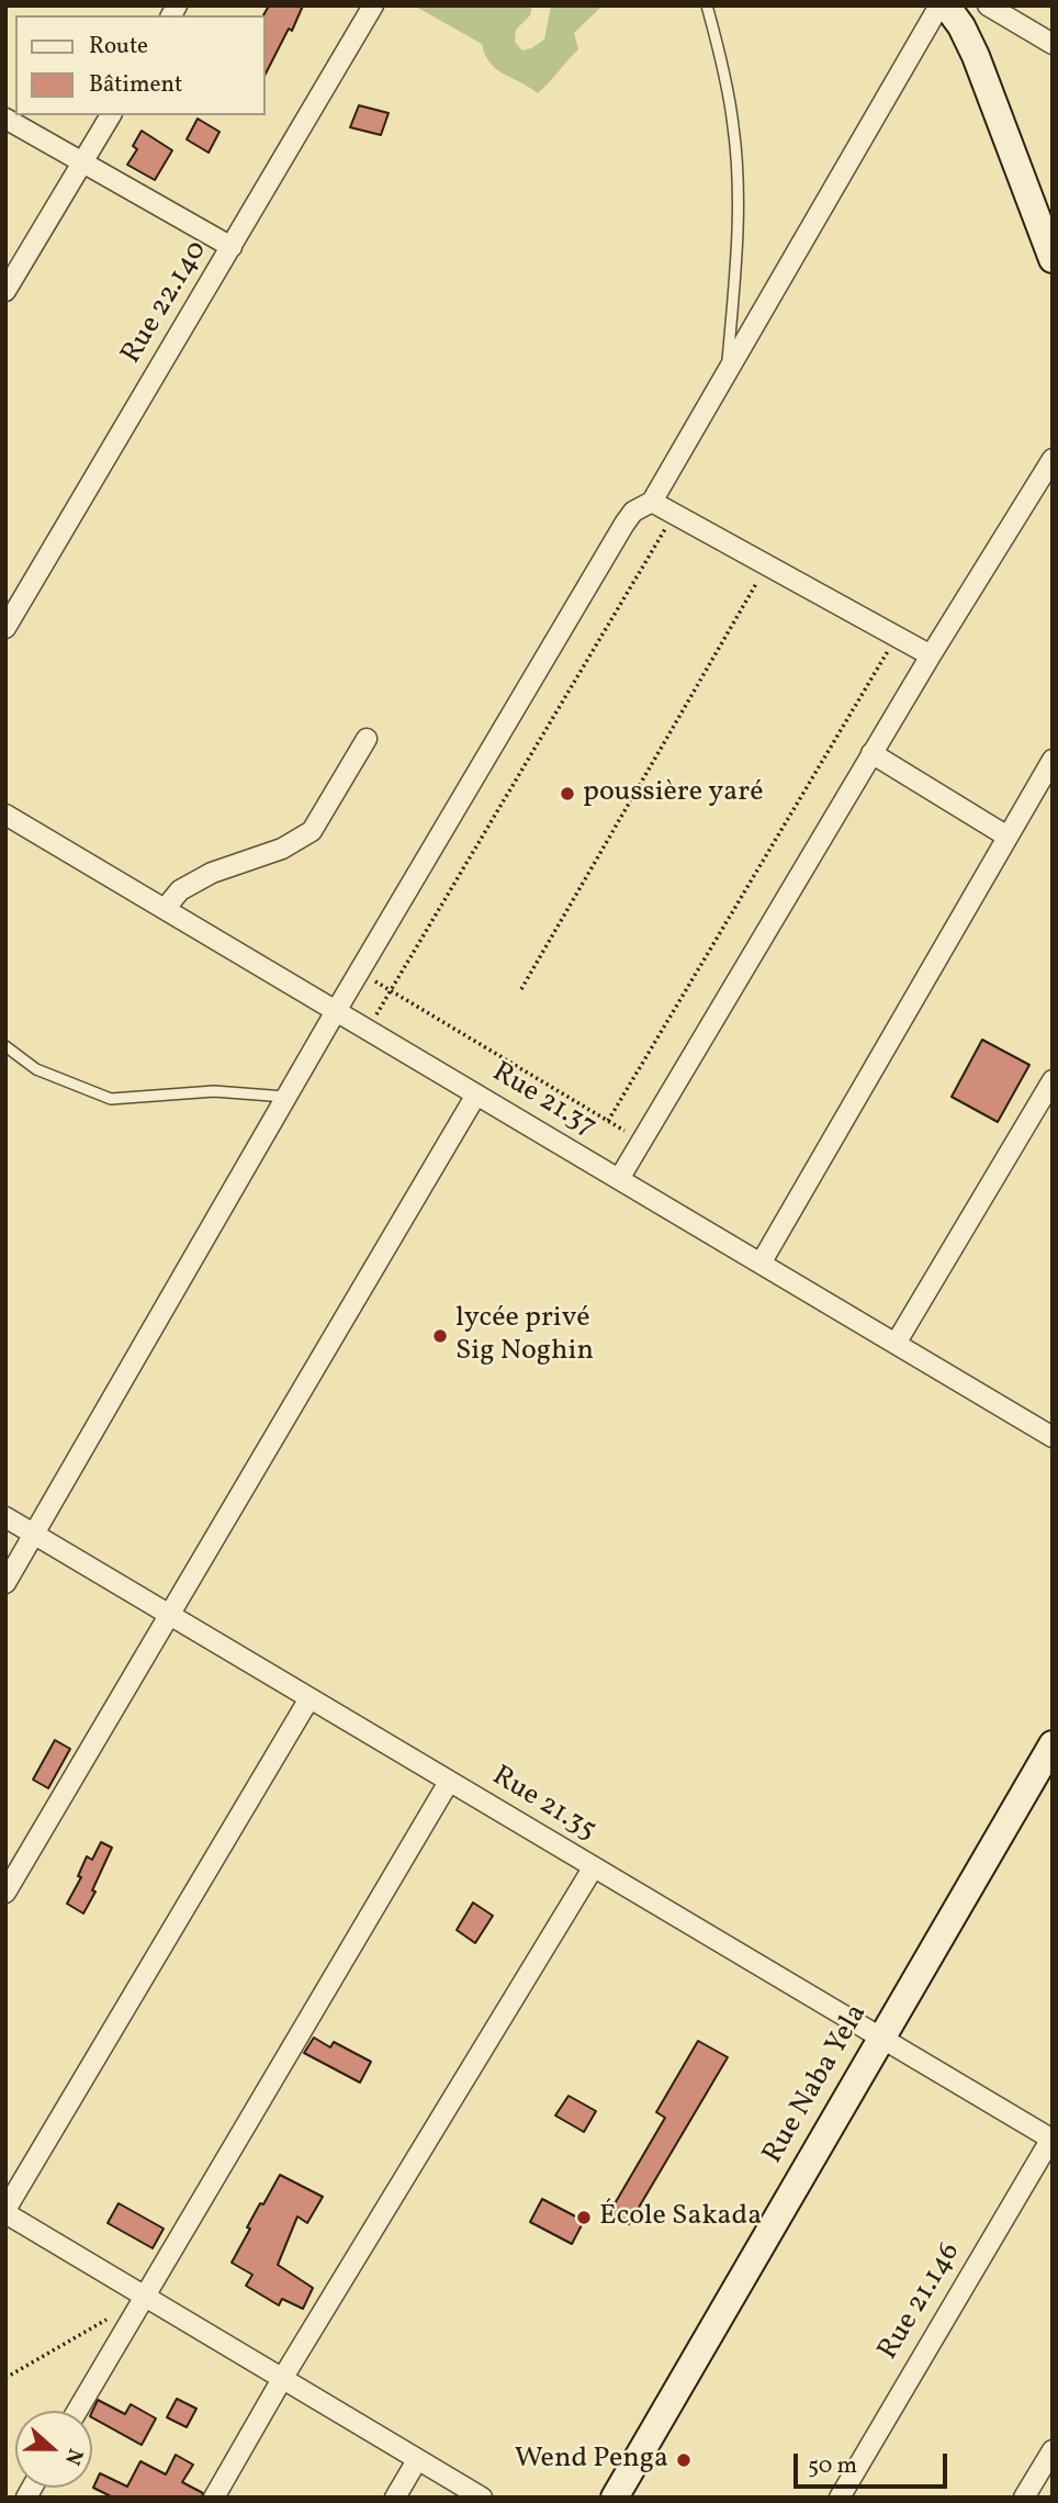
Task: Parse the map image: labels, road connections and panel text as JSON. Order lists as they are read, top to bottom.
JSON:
{
  "streets": {
    "street": [
      "Rue 22.140",
      "Rue 21.37",
      "Rue 21.35",
      "Rue Naba Yela",
      "Rue 21.146"
    ]
  },
  "crossings": [
    ["Rue 21.35", "Rue Naba Yela"],
    ["Rue 21.35", "Rue 21.146"]
  ],
  "places": [
    "poussière yaré",
    "lycée privé Sig Noghin",
    "École Sakada",
    "Wend Penga"
  ],
  "legend": ["Route", "Bâtiment"],
  "scale_bar": "50 m",
  "north": "right"
}
